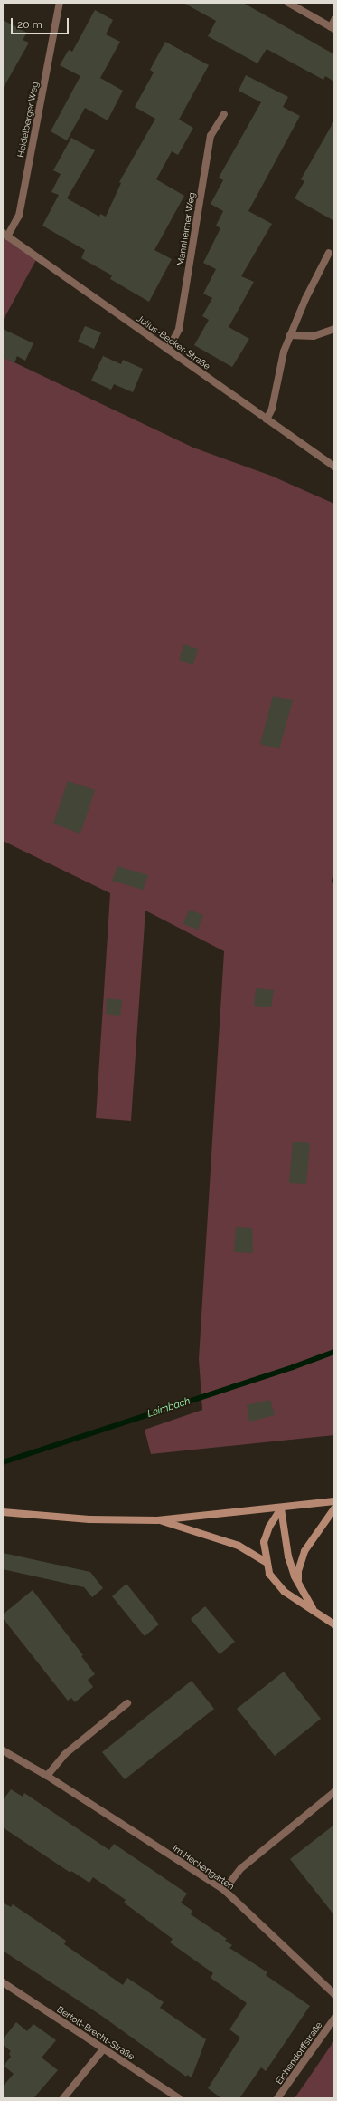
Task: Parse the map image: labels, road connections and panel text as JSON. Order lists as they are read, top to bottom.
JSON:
{
  "streets": {
    "street": [
      "Heidelberger Weg",
      "Mannheimer Weg",
      "Julius-Becker-Straße",
      "Im Heckengarten",
      "Bertolt-Brecht-Straße",
      "Eichendorffstraße"
    ]
  },
  "crossings": [
    ["Heidelberger Weg", "Julius-Becker-Straße"],
    ["Mannheimer Weg", "Julius-Becker-Straße"]
  ],
  "water": ["Leimbach"],
  "scale_bar": "20 m"
}
